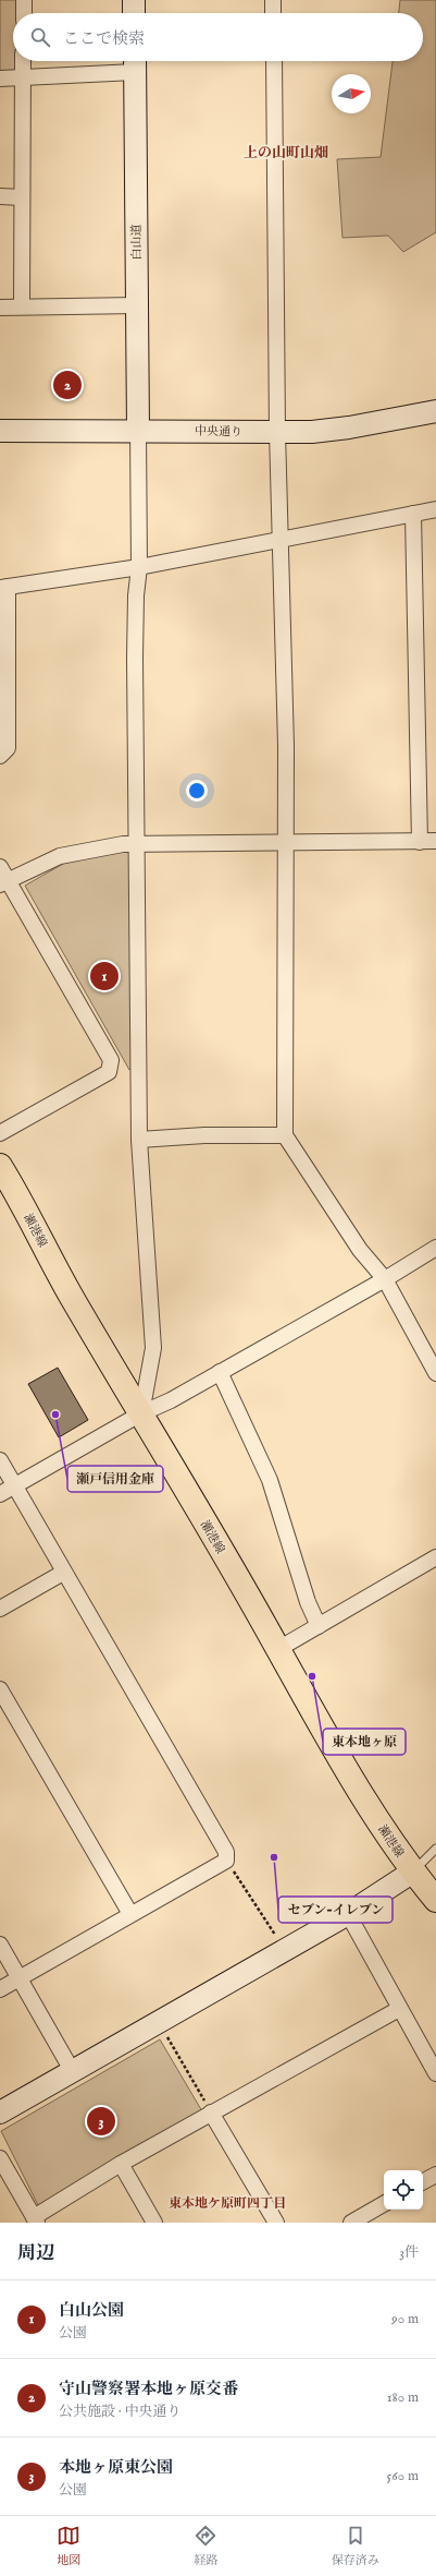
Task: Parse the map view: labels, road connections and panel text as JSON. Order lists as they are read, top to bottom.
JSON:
{
  "streets": {
    "highway": ["瀬港線"],
    "street": ["白山道", "中央通り"]
  },
  "crossings": [
    ["白山道", "中央通り"]
  ],
  "districts": ["上の山町山畑", "東本地ケ原町四丁目"],
  "places": ["瀬戸信用金庫", "東本地ヶ原", "セブン-イレブン"],
  "north": "right",
  "page": {
    "search": "ここで検索",
    "pins": ["2", "1", "3"],
    "heading": ["周辺", "3件"],
    "list": [
      {
        "mark": "1",
        "name": "白山公園",
        "note": "公園",
        "value": "90 m"
      },
      {
        "mark": "2",
        "name": "守山警察署本地ヶ原交番",
        "note": "公共施設 · 中央通り",
        "value": "180 m"
      },
      {
        "mark": "3",
        "name": "本地ヶ原東公園",
        "note": "公園",
        "value": "560 m"
      }
    ],
    "nav": ["地図", "経路", "保存済み"]
  }
}
